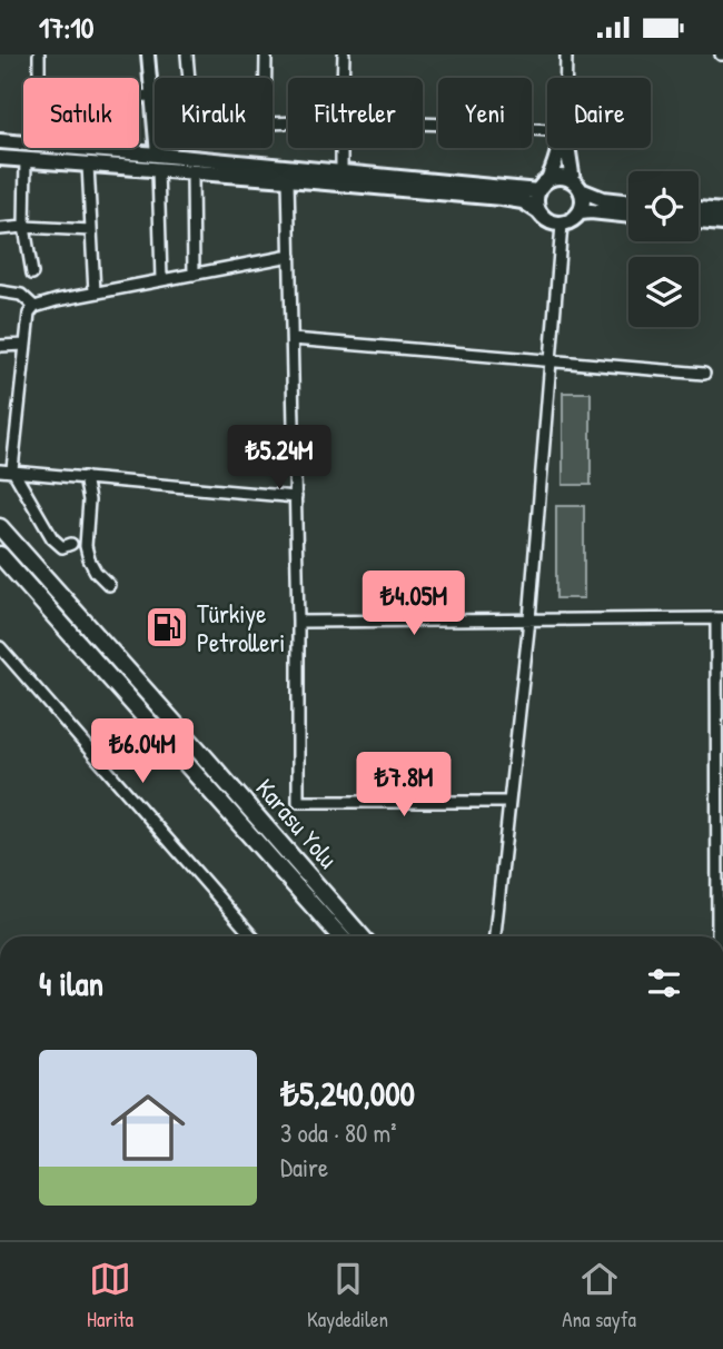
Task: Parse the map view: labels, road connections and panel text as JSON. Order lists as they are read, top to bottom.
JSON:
{
  "streets": {
    "highway": ["Karasu Yolu"]
  },
  "places": {
    "fuel station": ["Türkiye Petrolleri"]
  },
  "page": {
    "status": "17:10",
    "chip": [
      "Satılık",
      "Kiralık",
      "Filtreler",
      "Yeni",
      "Daire"
    ],
    "price": [
      "₺5.24M",
      "₺4.05M",
      "₺6.04M",
      "₺7.8M"
    ],
    "heading": "4 ilan",
    "list": [
      {
        "name": "₺5,240,000",
        "note": "3 oda · 80 m² · Daire"
      }
    ],
    "tabs": ["Harita", "Kaydedilen", "Ana sayfa"]
  }
}
